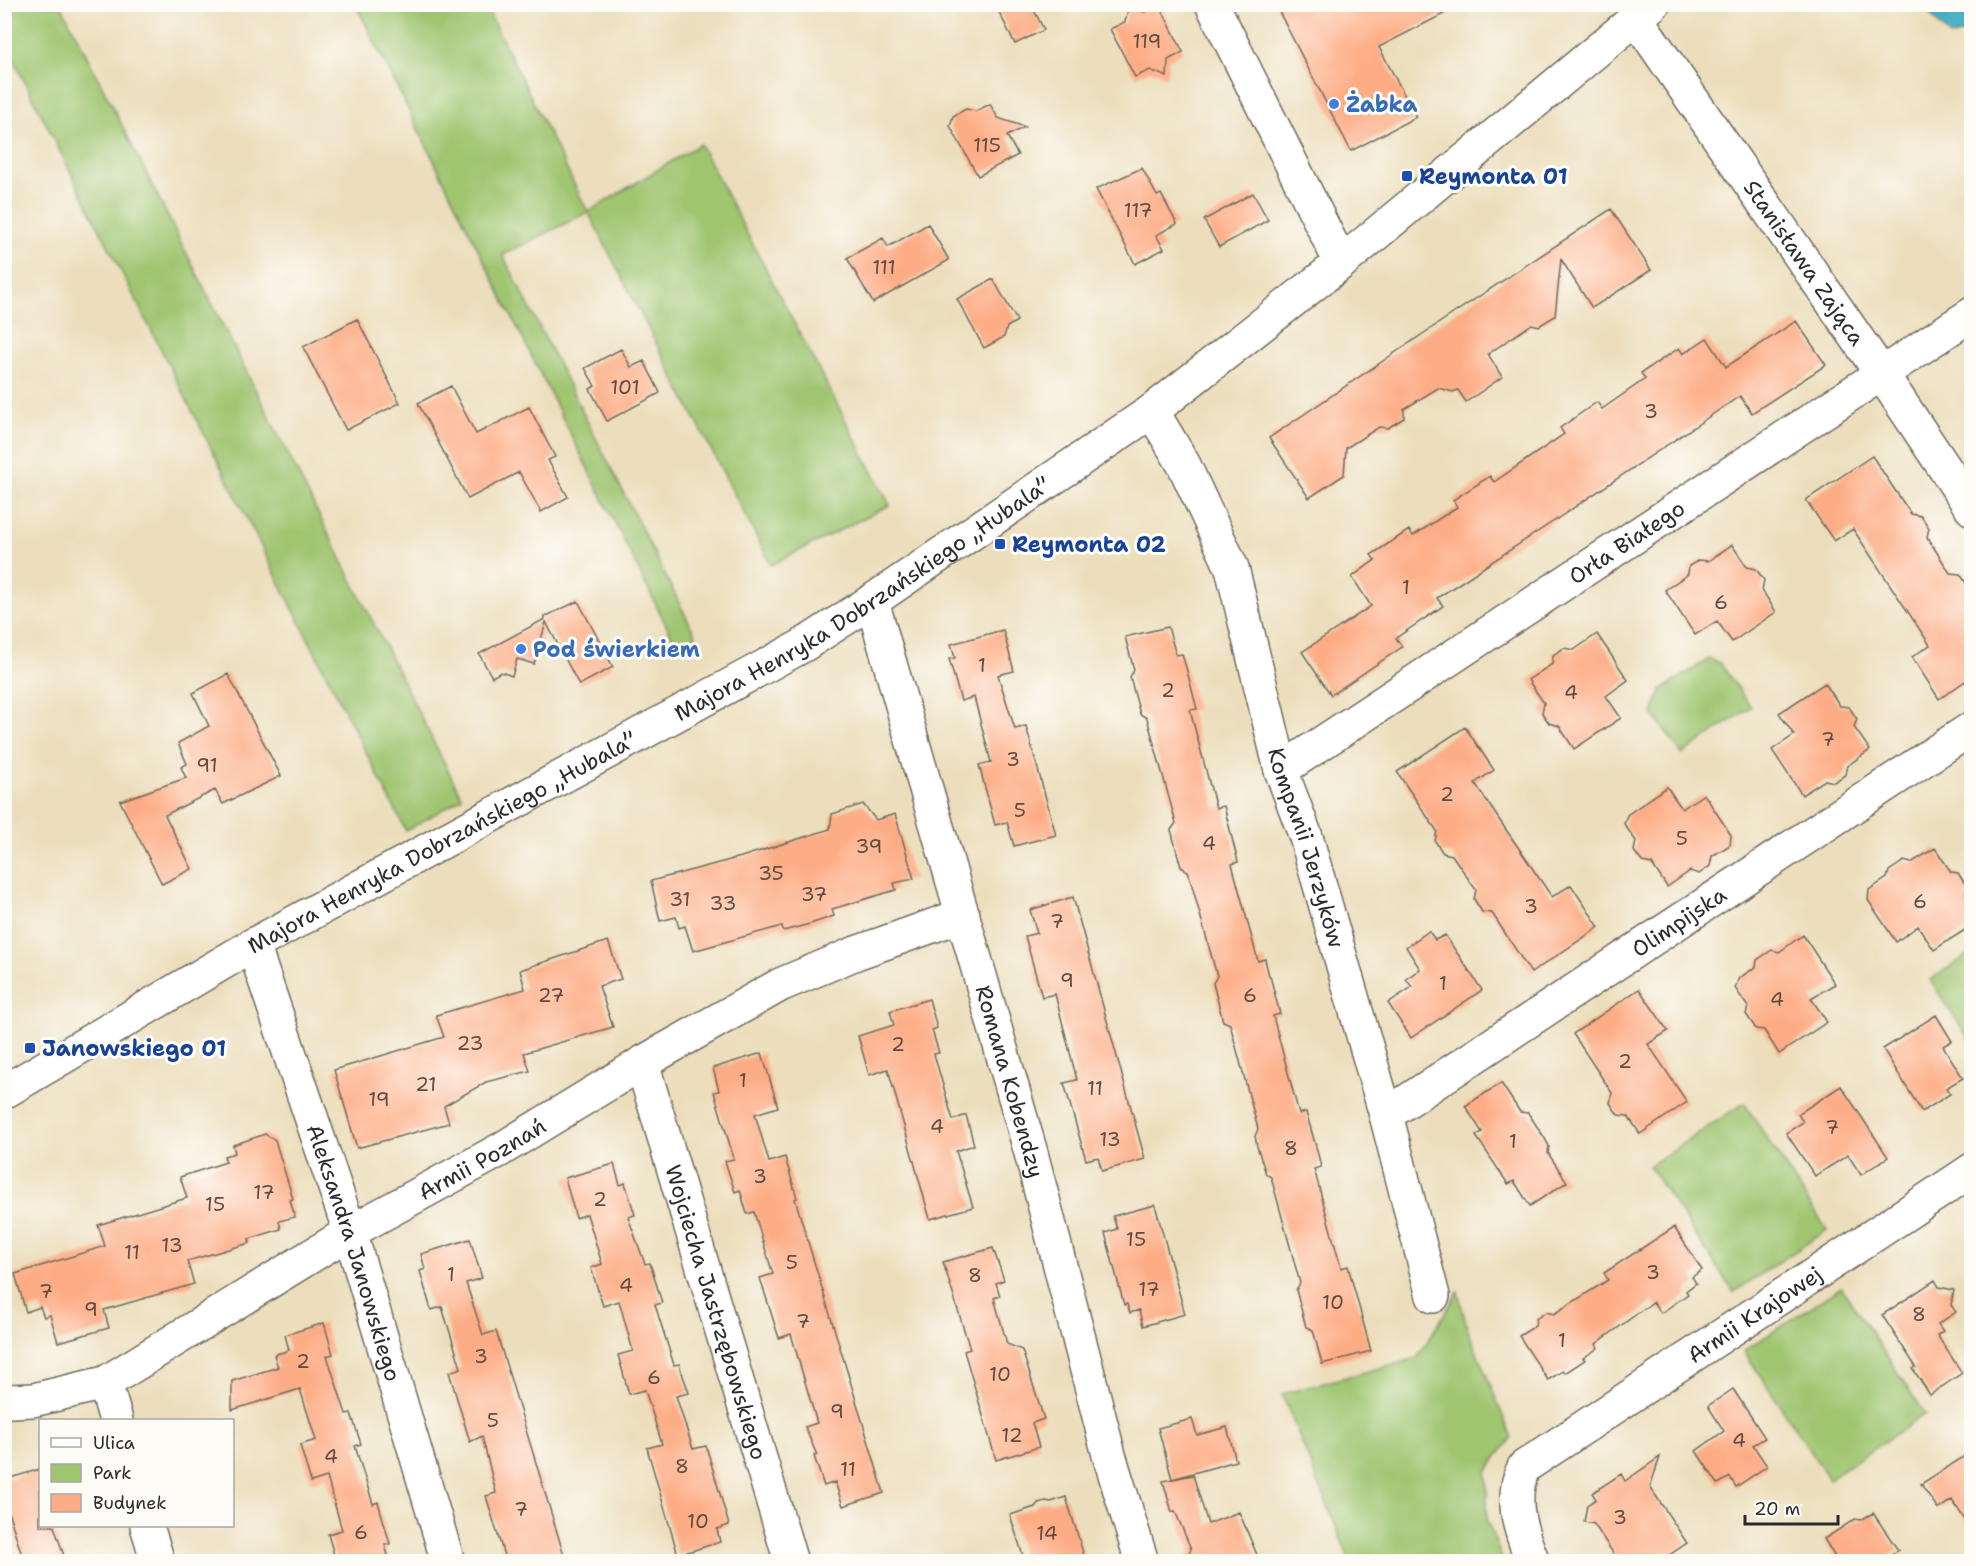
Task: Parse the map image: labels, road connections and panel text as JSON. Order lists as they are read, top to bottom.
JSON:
{
  "streets": {
    "street": [
      "Stanisława Zająca",
      "Orła Białego",
      "Majora Henryka Dobrzańskiego „Hubala”",
      "Kompanii Jerzyków",
      "Olimpijska",
      "Romana Kobendzy",
      "Armii Poznań",
      "Aleksandra Janowskiego",
      "Wojciecha Jastrzębowskiego",
      "Armii Krajowej"
    ]
  },
  "crossings": [
    ["Stanisława Zająca", "Orła Białego"],
    ["Stanisława Zająca", "Majora Henryka Dobrzańskiego „Hubala”"],
    ["Orła Białego", "Kompanii Jerzyków"],
    ["Majora Henryka Dobrzańskiego „Hubala”", "Kompanii Jerzyków"],
    ["Majora Henryka Dobrzańskiego „Hubala”", "Romana Kobendzy"],
    ["Majora Henryka Dobrzańskiego „Hubala”", "Aleksandra Janowskiego"],
    ["Kompanii Jerzyków", "Olimpijska"],
    ["Romana Kobendzy", "Armii Poznań"],
    ["Armii Poznań", "Aleksandra Janowskiego"],
    ["Armii Poznań", "Wojciecha Jastrzębowskiego"]
  ],
  "places": {
    "other": ["Żabka", "Pod świerkiem"],
    "transit": ["Reymonta 01", "Reymonta 02", "Janowskiego 01"]
  },
  "house_numbers": [
    "119",
    "115",
    "117",
    "111",
    "101",
    "3",
    "1",
    "6",
    "1",
    "2",
    "4",
    "7",
    "3",
    "91",
    "2",
    "5",
    "5",
    "4",
    "39",
    "35",
    "37",
    "31",
    "6",
    "33",
    "3",
    "7",
    "9",
    "1",
    "27",
    "6",
    "4",
    "23",
    "2",
    "2",
    "1",
    "21",
    "11",
    "19",
    "4",
    "7",
    "13",
    "1",
    "8",
    "3",
    "17",
    "2",
    "15",
    "15",
    "13",
    "11",
    "5",
    "3",
    "1",
    "8",
    "4",
    "17",
    "7",
    "10",
    "9",
    "8",
    "7",
    "1",
    "3",
    "2",
    "10",
    "6",
    "9",
    "5",
    "12",
    "4",
    "4",
    "8",
    "11",
    "7",
    "3",
    "10",
    "6",
    "14"
  ],
  "legend": ["Ulica", "Park", "Budynek"],
  "scale_bar": "20 m"
}
